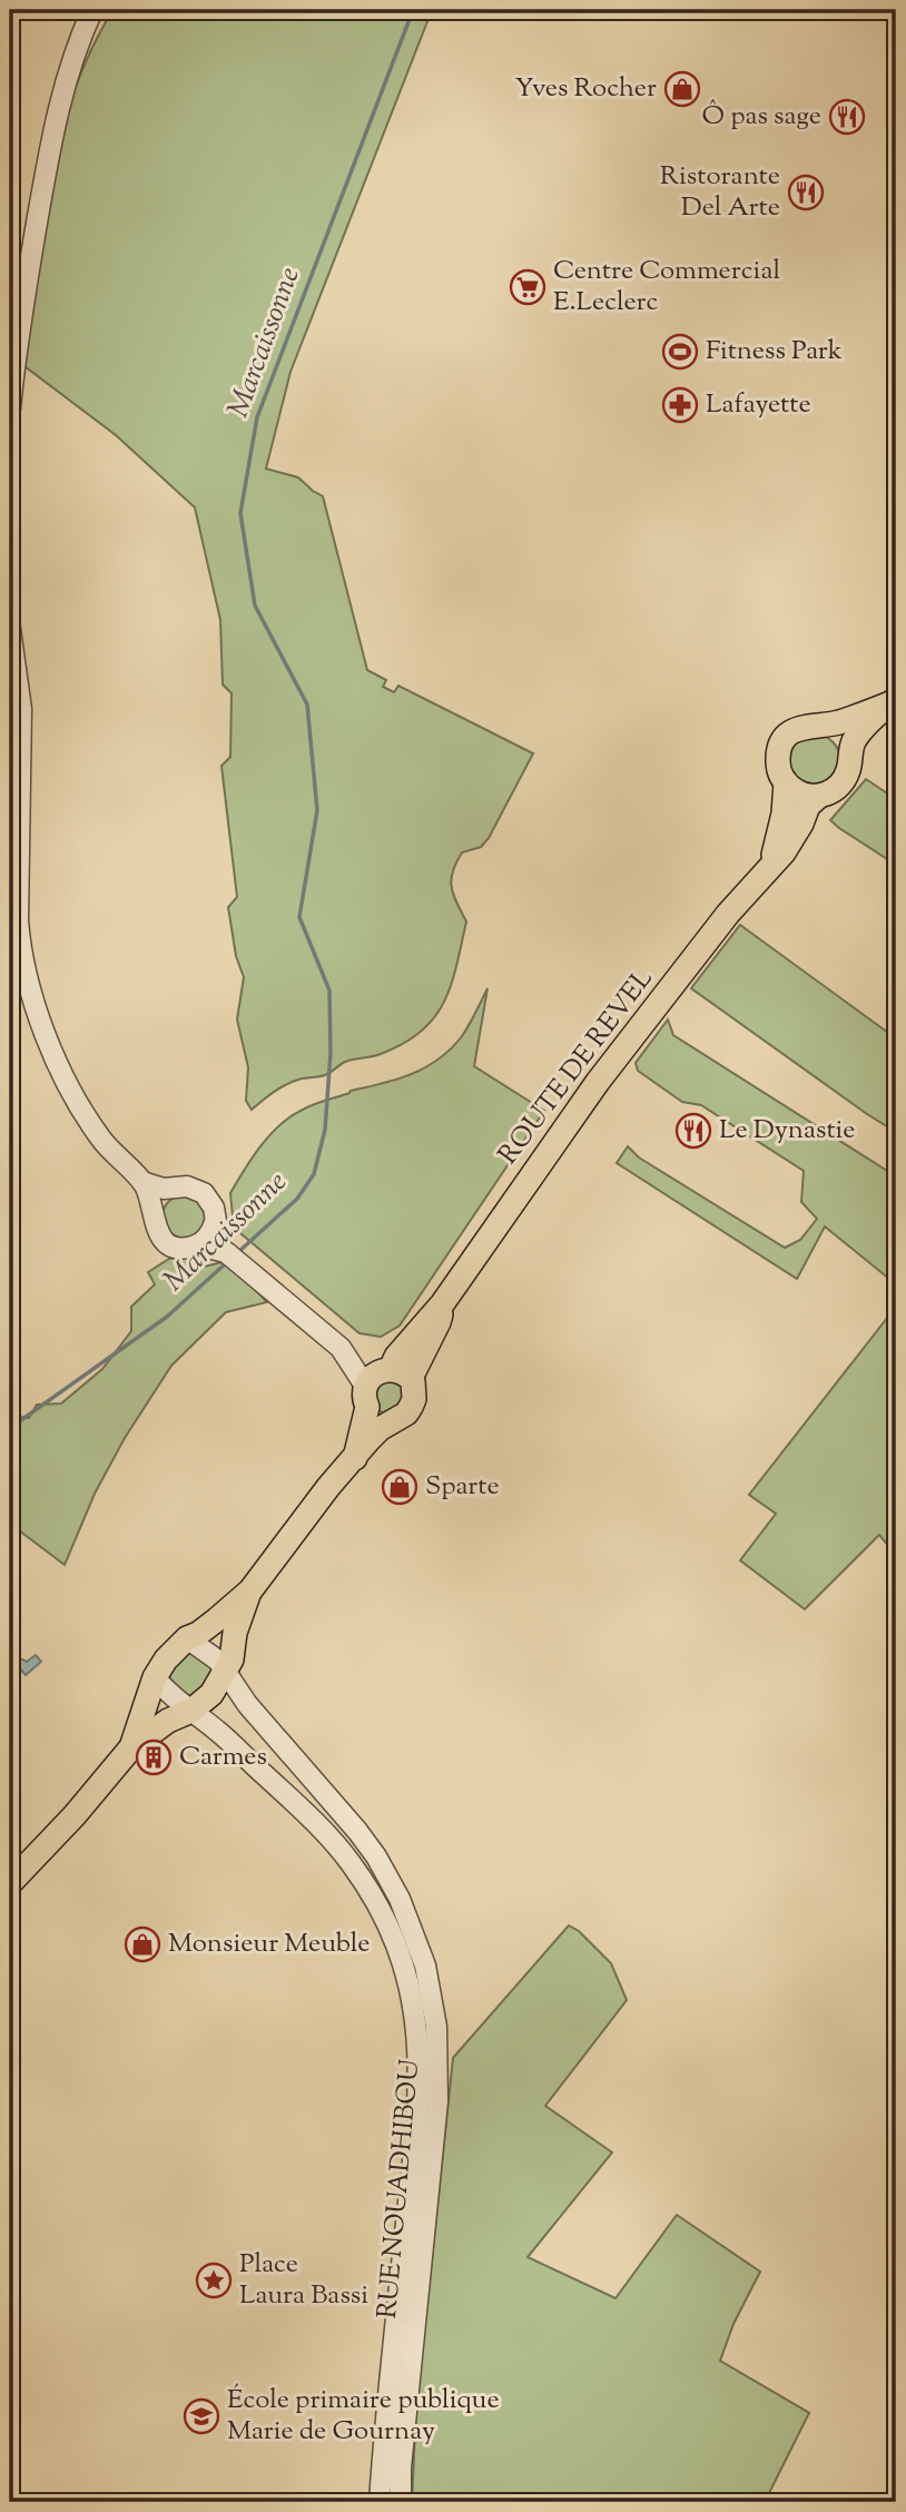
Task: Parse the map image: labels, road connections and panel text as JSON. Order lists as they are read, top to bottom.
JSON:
{
  "streets": {
    "main road": ["ROUTE DE REVEL"],
    "street": ["RUE NOUADHIBOU"]
  },
  "crossings": [
    ["ROUTE DE REVEL", "RUE NOUADHIBOU"]
  ],
  "water": ["Marcaissonne"],
  "places": {
    "shop": ["Yves Rocher", "Sparte", "Monsieur Meuble"],
    "restaurant": ["Ô pas sage", "Ristorante Del Arte", "Le Dynastie"],
    "supermarket": ["Centre Commercial E.Leclerc"],
    "sports": ["Fitness Park"],
    "pharmacy": ["Lafayette"],
    "building": ["Carmes"],
    "place": ["Place Laura Bassi"],
    "school or university": ["École primaire publique Marie de Gournay"]
  }
}
